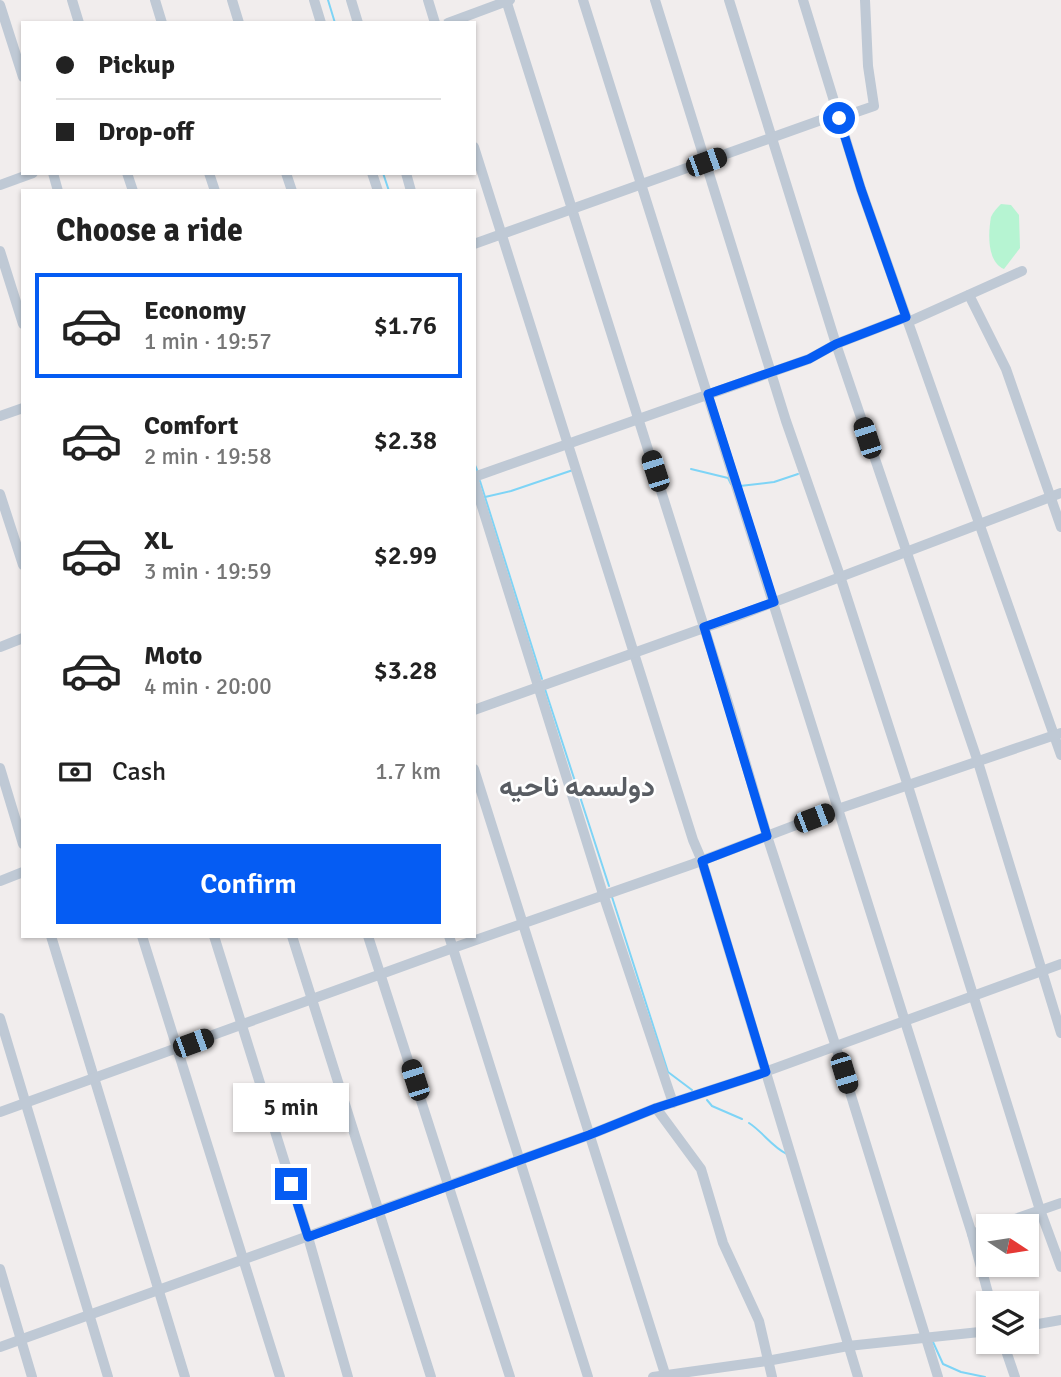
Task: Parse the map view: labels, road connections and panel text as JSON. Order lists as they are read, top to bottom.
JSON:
{
  "districts": ["دولسمه ناحیه"],
  "north": "right",
  "page": {
    "banner": ["Pickup", "Drop-off"],
    "heading": "Choose a ride",
    "list": [
      {
        "name": "Economy",
        "note": "1 min · 19:57",
        "value": "$1.76"
      },
      {
        "name": "Comfort",
        "note": "2 min · 19:58",
        "value": "$2.38"
      },
      {
        "name": "XL",
        "note": "3 min · 19:59",
        "value": "$2.99"
      },
      {
        "name": "Moto",
        "note": "4 min · 20:00",
        "value": "$3.28"
      }
    ],
    "pay": ["Cash", "1.7 km"],
    "buttons": "Confirm",
    "bubble": "5 min"
  }
}
